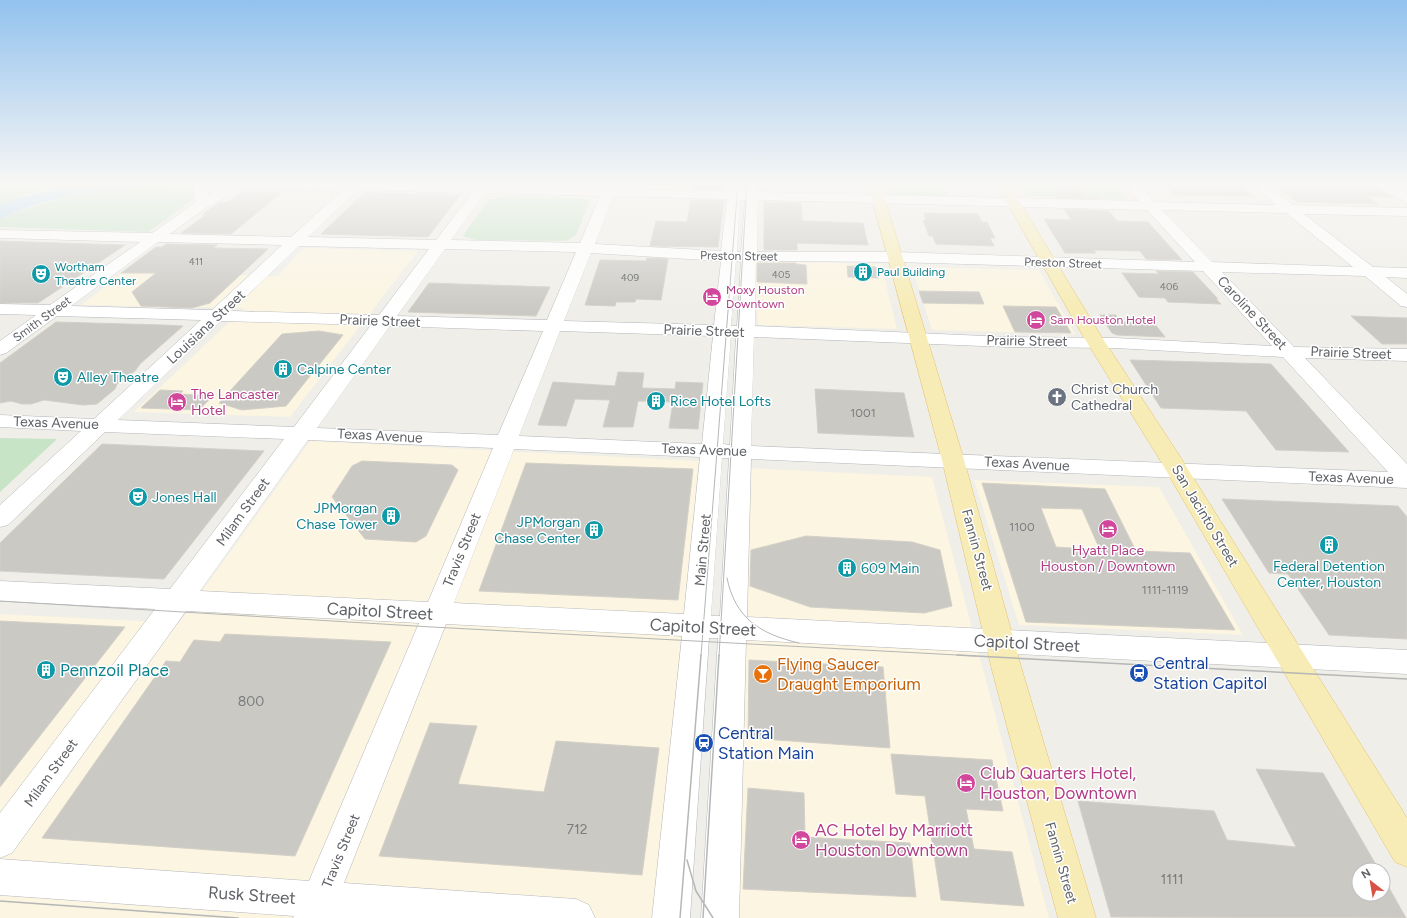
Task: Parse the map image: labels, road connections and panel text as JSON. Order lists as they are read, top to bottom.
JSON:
{
  "streets": {
    "main road": ["San Jacinto Street", "Fannin Street"],
    "street": [
      "Preston Street",
      "Caroline Street",
      "Smith Street",
      "Prairie Street",
      "Louisiana Street",
      "Texas Avenue",
      "Milam Street",
      "Travis Street",
      "Main Street",
      "Capitol Street",
      "Rusk Street"
    ]
  },
  "crossings": [
    ["Preston Street", "Caroline Street"],
    ["Preston Street", "Smith Street"],
    ["Preston Street", "Louisiana Street"],
    ["Preston Street", "Milam Street"],
    ["Preston Street", "San Jacinto Street"],
    ["Preston Street", "Travis Street"],
    ["Preston Street", "Main Street"],
    ["Preston Street", "Fannin Street"],
    ["Caroline Street", "Prairie Street"],
    ["Caroline Street", "Texas Avenue"],
    ["Smith Street", "Prairie Street"],
    ["Prairie Street", "Louisiana Street"],
    ["Prairie Street", "Milam Street"],
    ["Prairie Street", "San Jacinto Street"],
    ["Prairie Street", "Travis Street"],
    ["Prairie Street", "Main Street"],
    ["Prairie Street", "Fannin Street"],
    ["Louisiana Street", "Texas Avenue"],
    ["Texas Avenue", "Milam Street"],
    ["Texas Avenue", "San Jacinto Street"],
    ["Texas Avenue", "Travis Street"],
    ["Texas Avenue", "Main Street"],
    ["Texas Avenue", "Fannin Street"],
    ["Milam Street", "Capitol Street"],
    ["San Jacinto Street", "Capitol Street"],
    ["Travis Street", "Capitol Street"],
    ["Travis Street", "Rusk Street"],
    ["Main Street", "Capitol Street"],
    ["Fannin Street", "Capitol Street"]
  ],
  "places": {
    "building": [
      "Paul Building",
      "Calpine Center",
      "Rice Hotel Lofts",
      "JPMorgan Chase Tower",
      "JPMorgan Chase Center",
      "Federal Detention Center, Houston",
      "609 Main",
      "Pennzoil Place"
    ],
    "theatre": ["Wortham Theatre Center", "Alley Theatre", "Jones Hall"],
    "hotel": [
      "Moxy Houston Downtown",
      "Sam Houston Hotel",
      "The Lancaster Hotel",
      "Hyatt Place Houston / Downtown",
      "Club Quarters Hotel, Houston, Downtown",
      "AC Hotel by Marriott Houston Downtown"
    ],
    "church": ["Christ Church Cathedral"],
    "station": ["Central Station Capitol", "Central Station Main"],
    "bar": ["Flying Saucer Draught Emporium"]
  },
  "house_numbers": [
    "411",
    "405",
    "409",
    "406",
    "1001",
    "1100",
    "1111-1119",
    "800",
    "712",
    "1111"
  ],
  "north": "top left"
}
